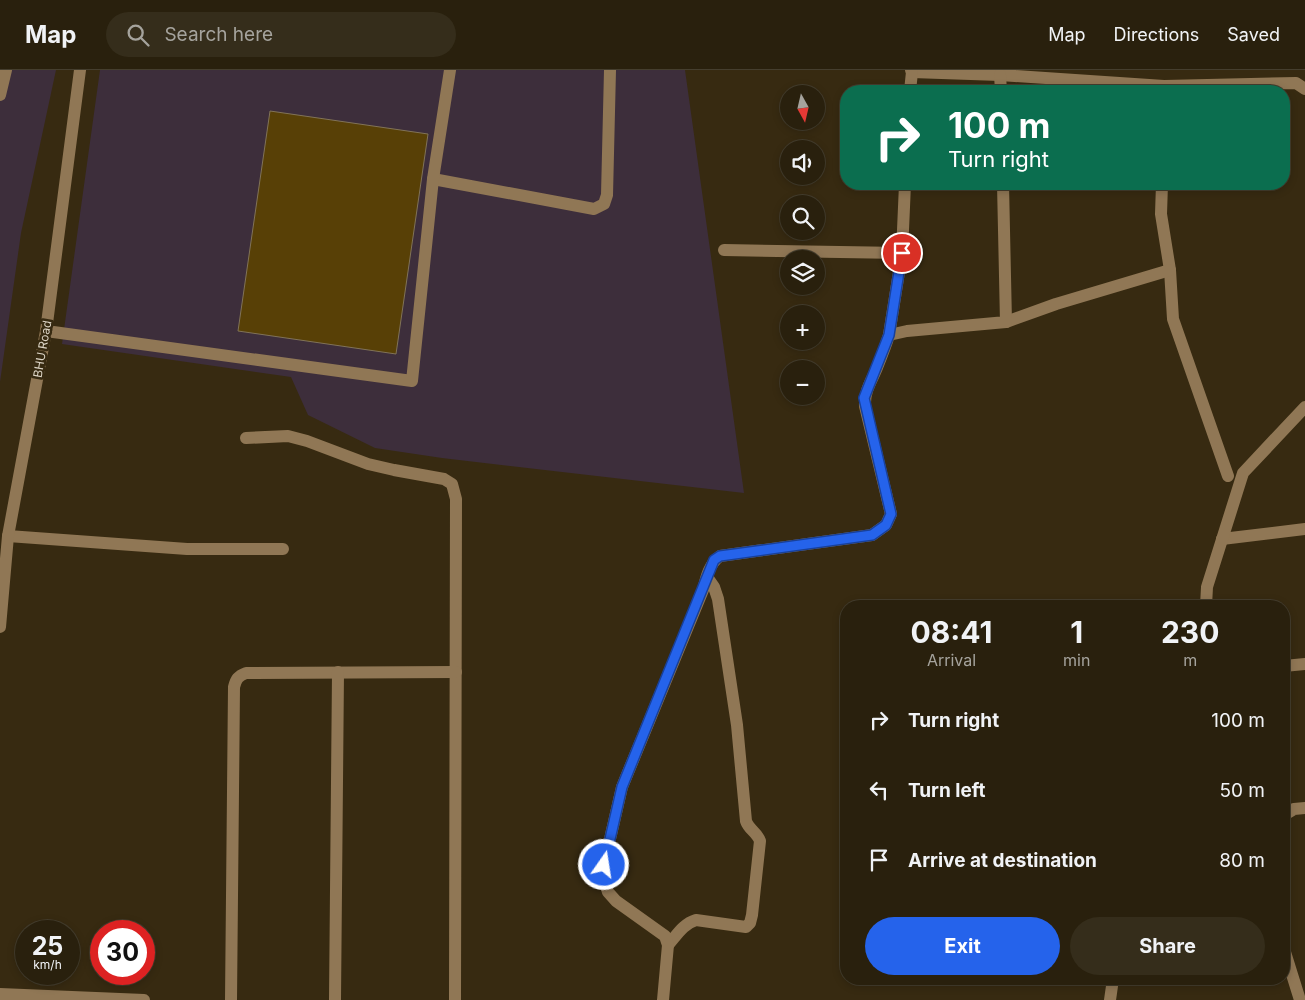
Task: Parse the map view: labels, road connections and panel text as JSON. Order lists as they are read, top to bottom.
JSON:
{
  "streets": {
    "street": ["BHU Road"]
  },
  "north": "bottom",
  "page": {
    "header": "Map",
    "search": "Search here",
    "nav": ["Map", "Directions", "Saved"],
    "map_buttons": ["+", "−"],
    "turn": ["100 m", "Turn right"],
    "eta": [
      "08:41",
      "Arrival",
      "1",
      "min",
      "230",
      "m"
    ],
    "list": [
      {
        "name": "Turn right",
        "value": "100 m"
      },
      {
        "name": "Turn left",
        "value": "50 m"
      },
      {
        "name": "Arrive at destination",
        "value": "80 m"
      }
    ],
    "buttons": ["Exit", "Share"],
    "speed": "25 km/h",
    "limit": "30"
  }
}
